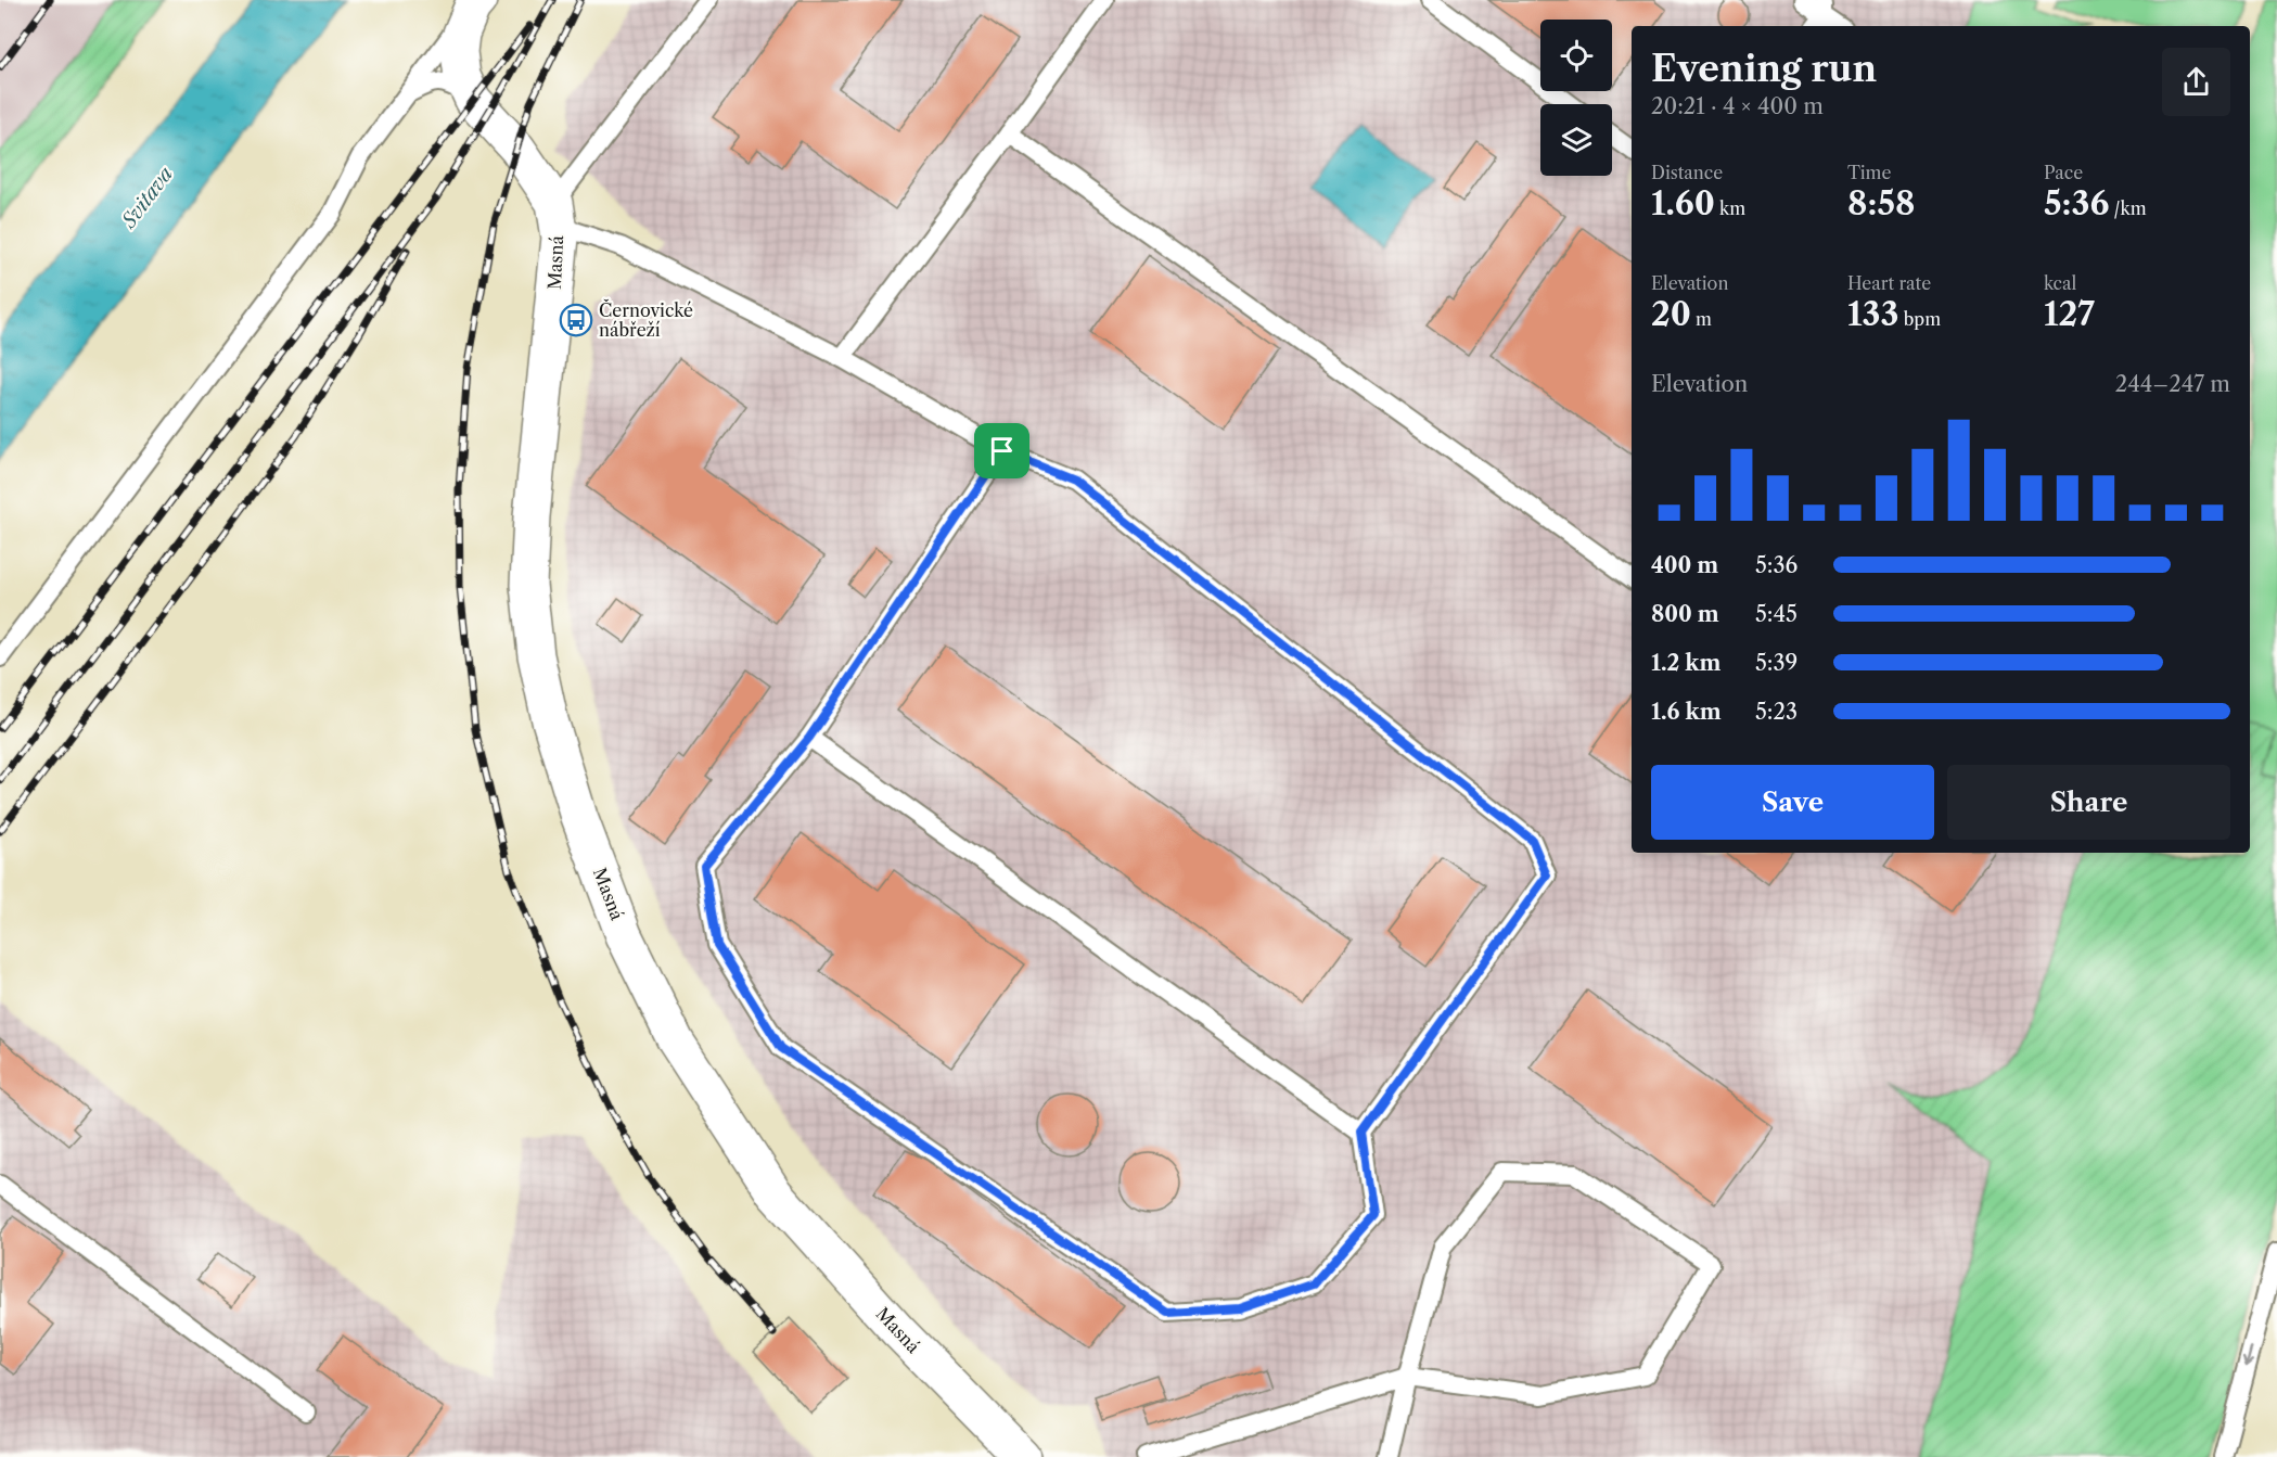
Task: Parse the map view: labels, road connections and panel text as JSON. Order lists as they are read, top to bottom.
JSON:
{
  "streets": {
    "street": ["Masná"]
  },
  "water": ["Svitava"],
  "places": {
    "bus stop": ["Černovické nábřeží"]
  },
  "page": {
    "heading": ["Evening run", "20:21 · 4 × 400 m"],
    "stats": [
      ["Distance", "1.60 km"],
      ["Time", "8:58"],
      ["Pace", "5:36 /km"],
      ["Elevation", "20 m"],
      ["Heart rate", "133 bpm"],
      ["kcal", "127"]
    ],
    "chart": ["Elevation", "244–247 m"],
    "list": [
      {
        "name": "400 m",
        "note": "5:36"
      },
      {
        "name": "800 m",
        "note": "5:45"
      },
      {
        "name": "1.2 km",
        "note": "5:39"
      },
      {
        "name": "1.6 km",
        "note": "5:23"
      }
    ],
    "buttons": ["Save", "Share"]
  }
}
